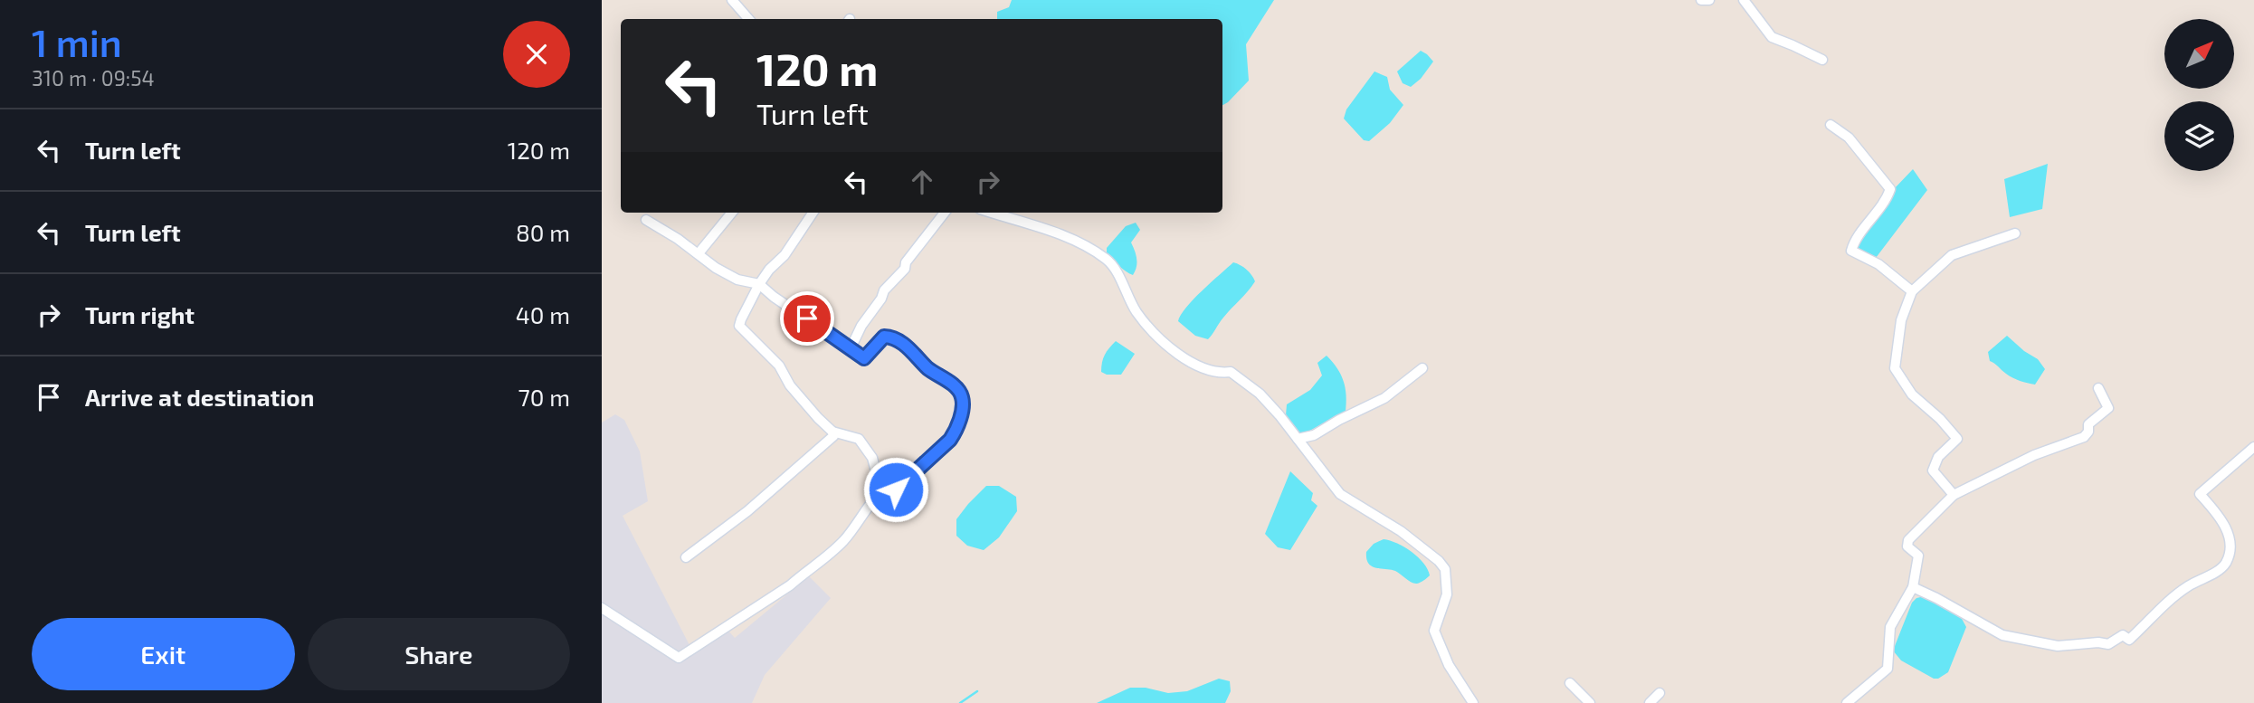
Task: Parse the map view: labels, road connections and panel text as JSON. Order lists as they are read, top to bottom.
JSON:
{
  "north": "top right",
  "page": {
    "heading": ["1 min", "310 m · 09:54"],
    "turn": ["120 m", "Turn left"],
    "list": [
      {
        "name": "Turn left",
        "value": "120 m"
      },
      {
        "name": "Turn left",
        "value": "80 m"
      },
      {
        "name": "Turn right",
        "value": "40 m"
      },
      {
        "name": "Arrive at destination",
        "value": "70 m"
      }
    ],
    "buttons": ["Exit", "Share"]
  }
}
